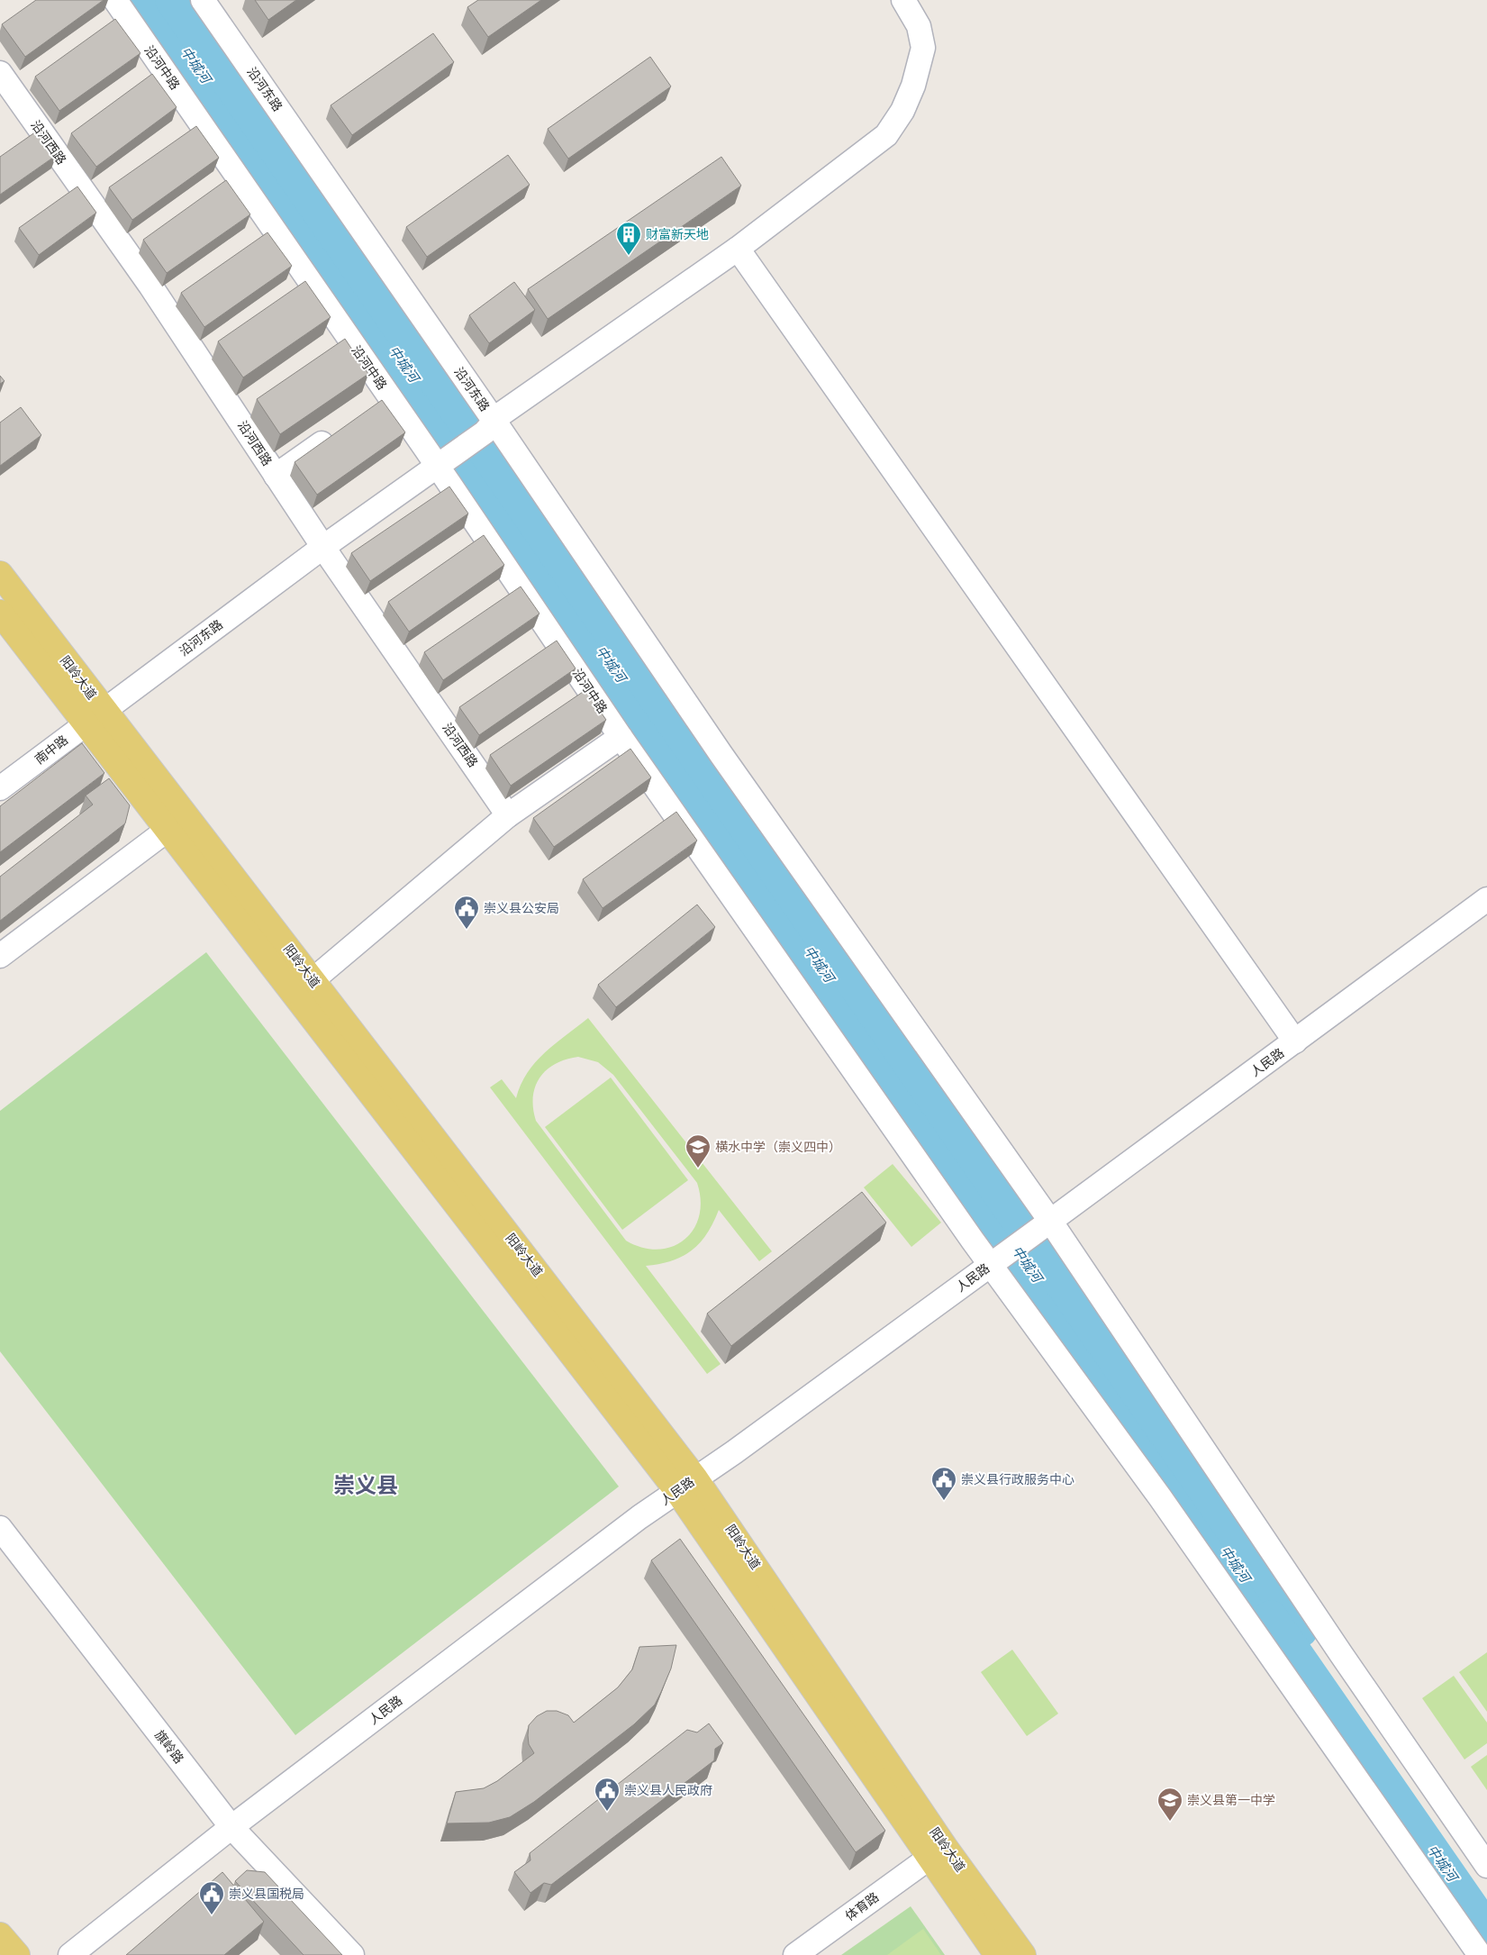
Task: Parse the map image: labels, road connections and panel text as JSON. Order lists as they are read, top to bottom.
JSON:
{
  "streets": {
    "main road": ["阳岭大道"],
    "street": [
      "沿河中路",
      "沿河东路",
      "沿河西路",
      "南中路",
      "人民路",
      "旗岭路",
      "体育路"
    ]
  },
  "crossings": [
    ["沿河中路", "沿河东路"],
    ["沿河中路", "人民路"],
    ["沿河东路", "沿河西路"],
    ["沿河东路", "阳岭大道"],
    ["沿河东路", "南中路"],
    ["阳岭大道", "南中路"],
    ["阳岭大道", "人民路"],
    ["阳岭大道", "体育路"],
    ["人民路", "旗岭路"]
  ],
  "districts": ["崇义县"],
  "water": ["中城河"],
  "places": {
    "building": ["财富新天地"],
    "public building": [
      "崇义县公安局",
      "崇义县行政服务中心",
      "崇义县人民政府",
      "崇义县国税局"
    ],
    "school or university": ["横水中学（崇义四中）", "崇义县第一中学"]
  }
}
